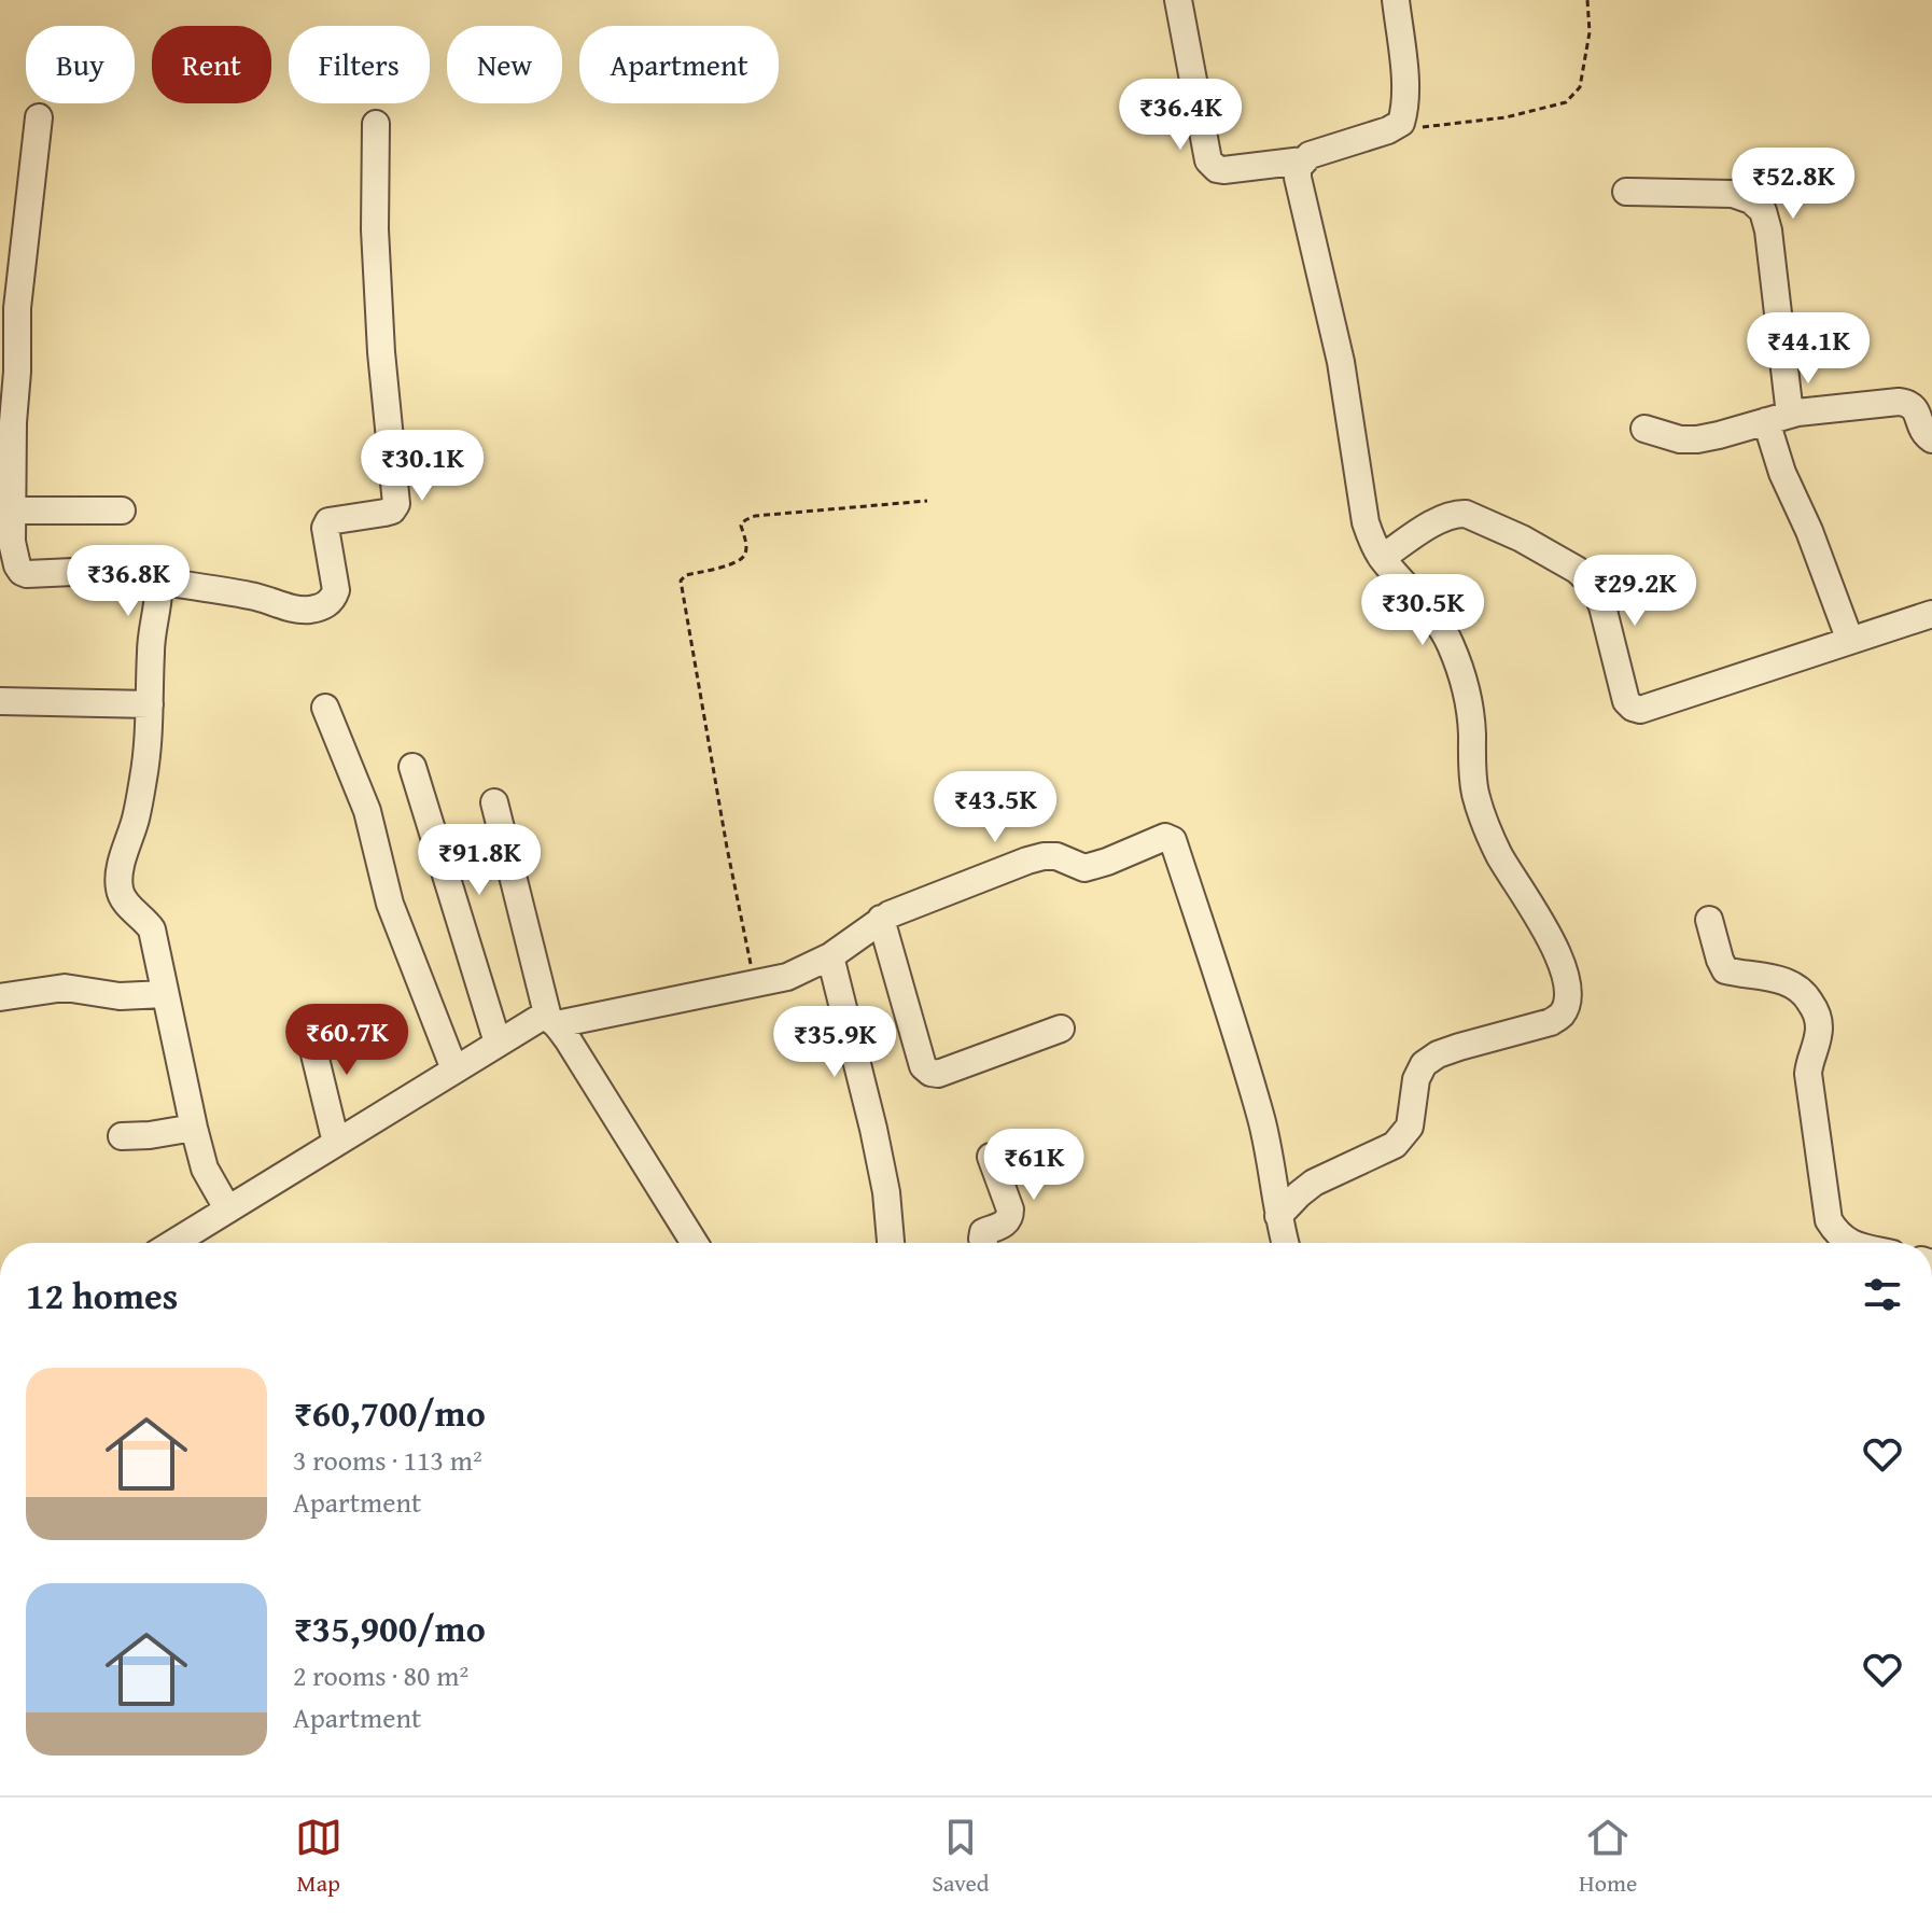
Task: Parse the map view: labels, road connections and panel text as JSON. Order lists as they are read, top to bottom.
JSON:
{
  "page": {
    "chip": [
      "Buy",
      "Rent",
      "Filters",
      "New",
      "Apartment"
    ],
    "price": [
      "₹36.4K",
      "₹52.8K",
      "₹44.1K",
      "₹30.1K",
      "₹36.8K",
      "₹29.2K",
      "₹30.5K",
      "₹43.5K",
      "₹91.8K",
      "₹60.7K",
      "₹35.9K",
      "₹61K"
    ],
    "heading": "12 homes",
    "list": [
      {
        "name": "₹60,700/mo",
        "note": "3 rooms · 113 m² · Apartment"
      },
      {
        "name": "₹35,900/mo",
        "note": "2 rooms · 80 m² · Apartment"
      }
    ],
    "tabs": ["Map", "Saved", "Home"]
  }
}
